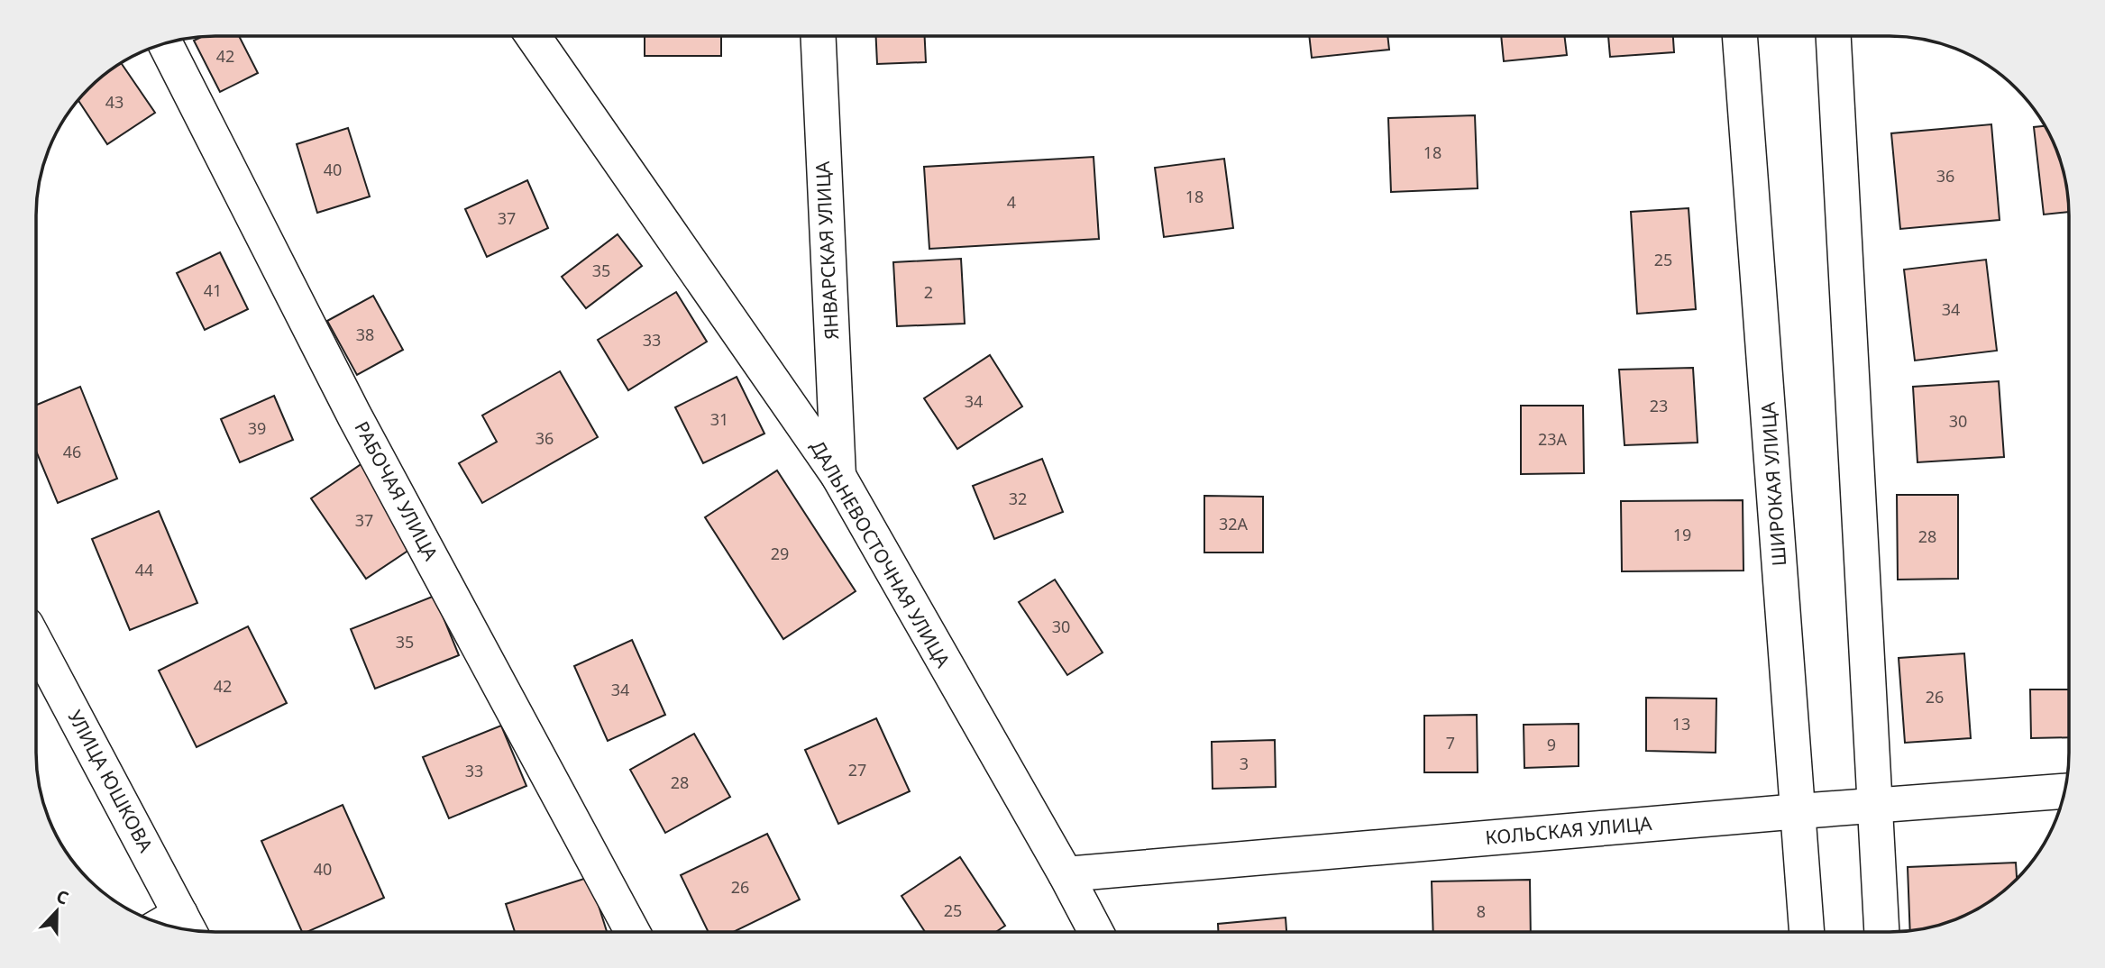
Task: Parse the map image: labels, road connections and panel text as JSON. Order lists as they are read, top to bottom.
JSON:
{
  "streets": {
    "street": [
      "ЯНВАРСКАЯ УЛИЦА",
      "ШИРОКАЯ УЛИЦА",
      "РАБОЧАЯ УЛИЦА",
      "ДАЛЬНЕВОСТОЧНАЯ УЛИЦА",
      "УЛИЦА ЮШКОВА",
      "КОЛЬСКАЯ УЛИЦА"
    ]
  },
  "crossings": [
    ["ЯНВАРСКАЯ УЛИЦА", "ДАЛЬНЕВОСТОЧНАЯ УЛИЦА"],
    ["ШИРОКАЯ УЛИЦА", "КОЛЬСКАЯ УЛИЦА"],
    ["ДАЛЬНЕВОСТОЧНАЯ УЛИЦА", "КОЛЬСКАЯ УЛИЦА"]
  ],
  "house_numbers": [
    "42",
    "43",
    "18",
    "40",
    "36",
    "18",
    "4",
    "37",
    "25",
    "35",
    "41",
    "2",
    "34",
    "38",
    "33",
    "34",
    "23",
    "31",
    "30",
    "39",
    "36",
    "23А",
    "46",
    "32",
    "37",
    "32А",
    "19",
    "28",
    "29",
    "44",
    "30",
    "35",
    "42",
    "34",
    "26",
    "13",
    "7",
    "9",
    "3",
    "27",
    "33",
    "28",
    "40",
    "26",
    "25",
    "8"
  ],
  "north": "top"
}
